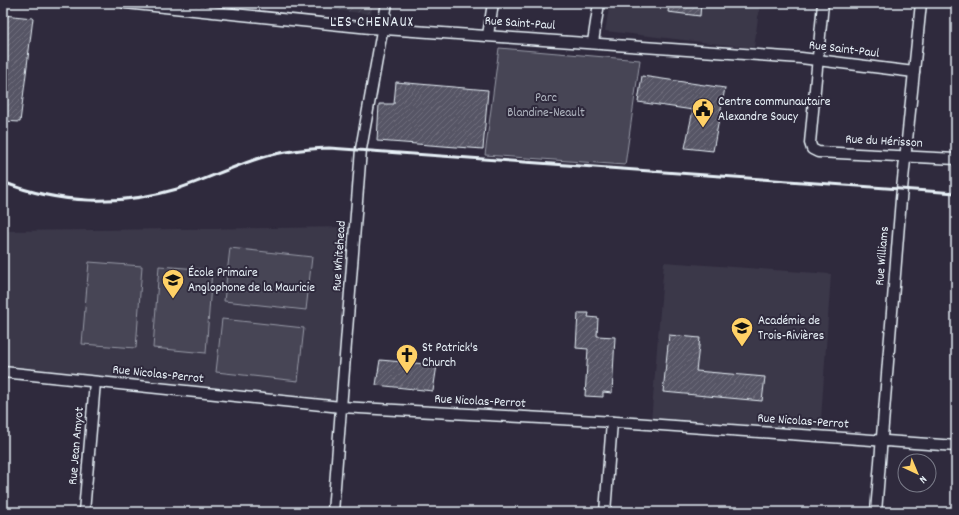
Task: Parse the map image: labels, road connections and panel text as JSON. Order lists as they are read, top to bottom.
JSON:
{
  "streets": {
    "street": [
      "Rue Saint-Paul",
      "Rue du Hérisson",
      "Rue Whitehead",
      "Rue Williams",
      "Rue Nicolas-Perrot",
      "Rue Jean Amyot"
    ]
  },
  "crossings": [
    ["Rue Saint-Paul", "Rue du Hérisson"],
    ["Rue Saint-Paul", "Rue Whitehead"],
    ["Rue Saint-Paul", "Rue Williams"],
    ["Rue du Hérisson", "Rue Williams"],
    ["Rue Whitehead", "Rue Nicolas-Perrot"],
    ["Rue Williams", "Rue Nicolas-Perrot"],
    ["Rue Nicolas-Perrot", "Rue Jean Amyot"]
  ],
  "districts": ["LES CHENAUX"],
  "parks": ["Parc Blandine-Neault"],
  "places": {
    "public building": ["Centre communautaire Alexandre Soucy"],
    "school or university": ["École Primaire Anglophone de la Mauricie", "Académie de Trois-Rivières"],
    "church": ["St Patrick's Church"]
  },
  "north": "bottom right"
}
